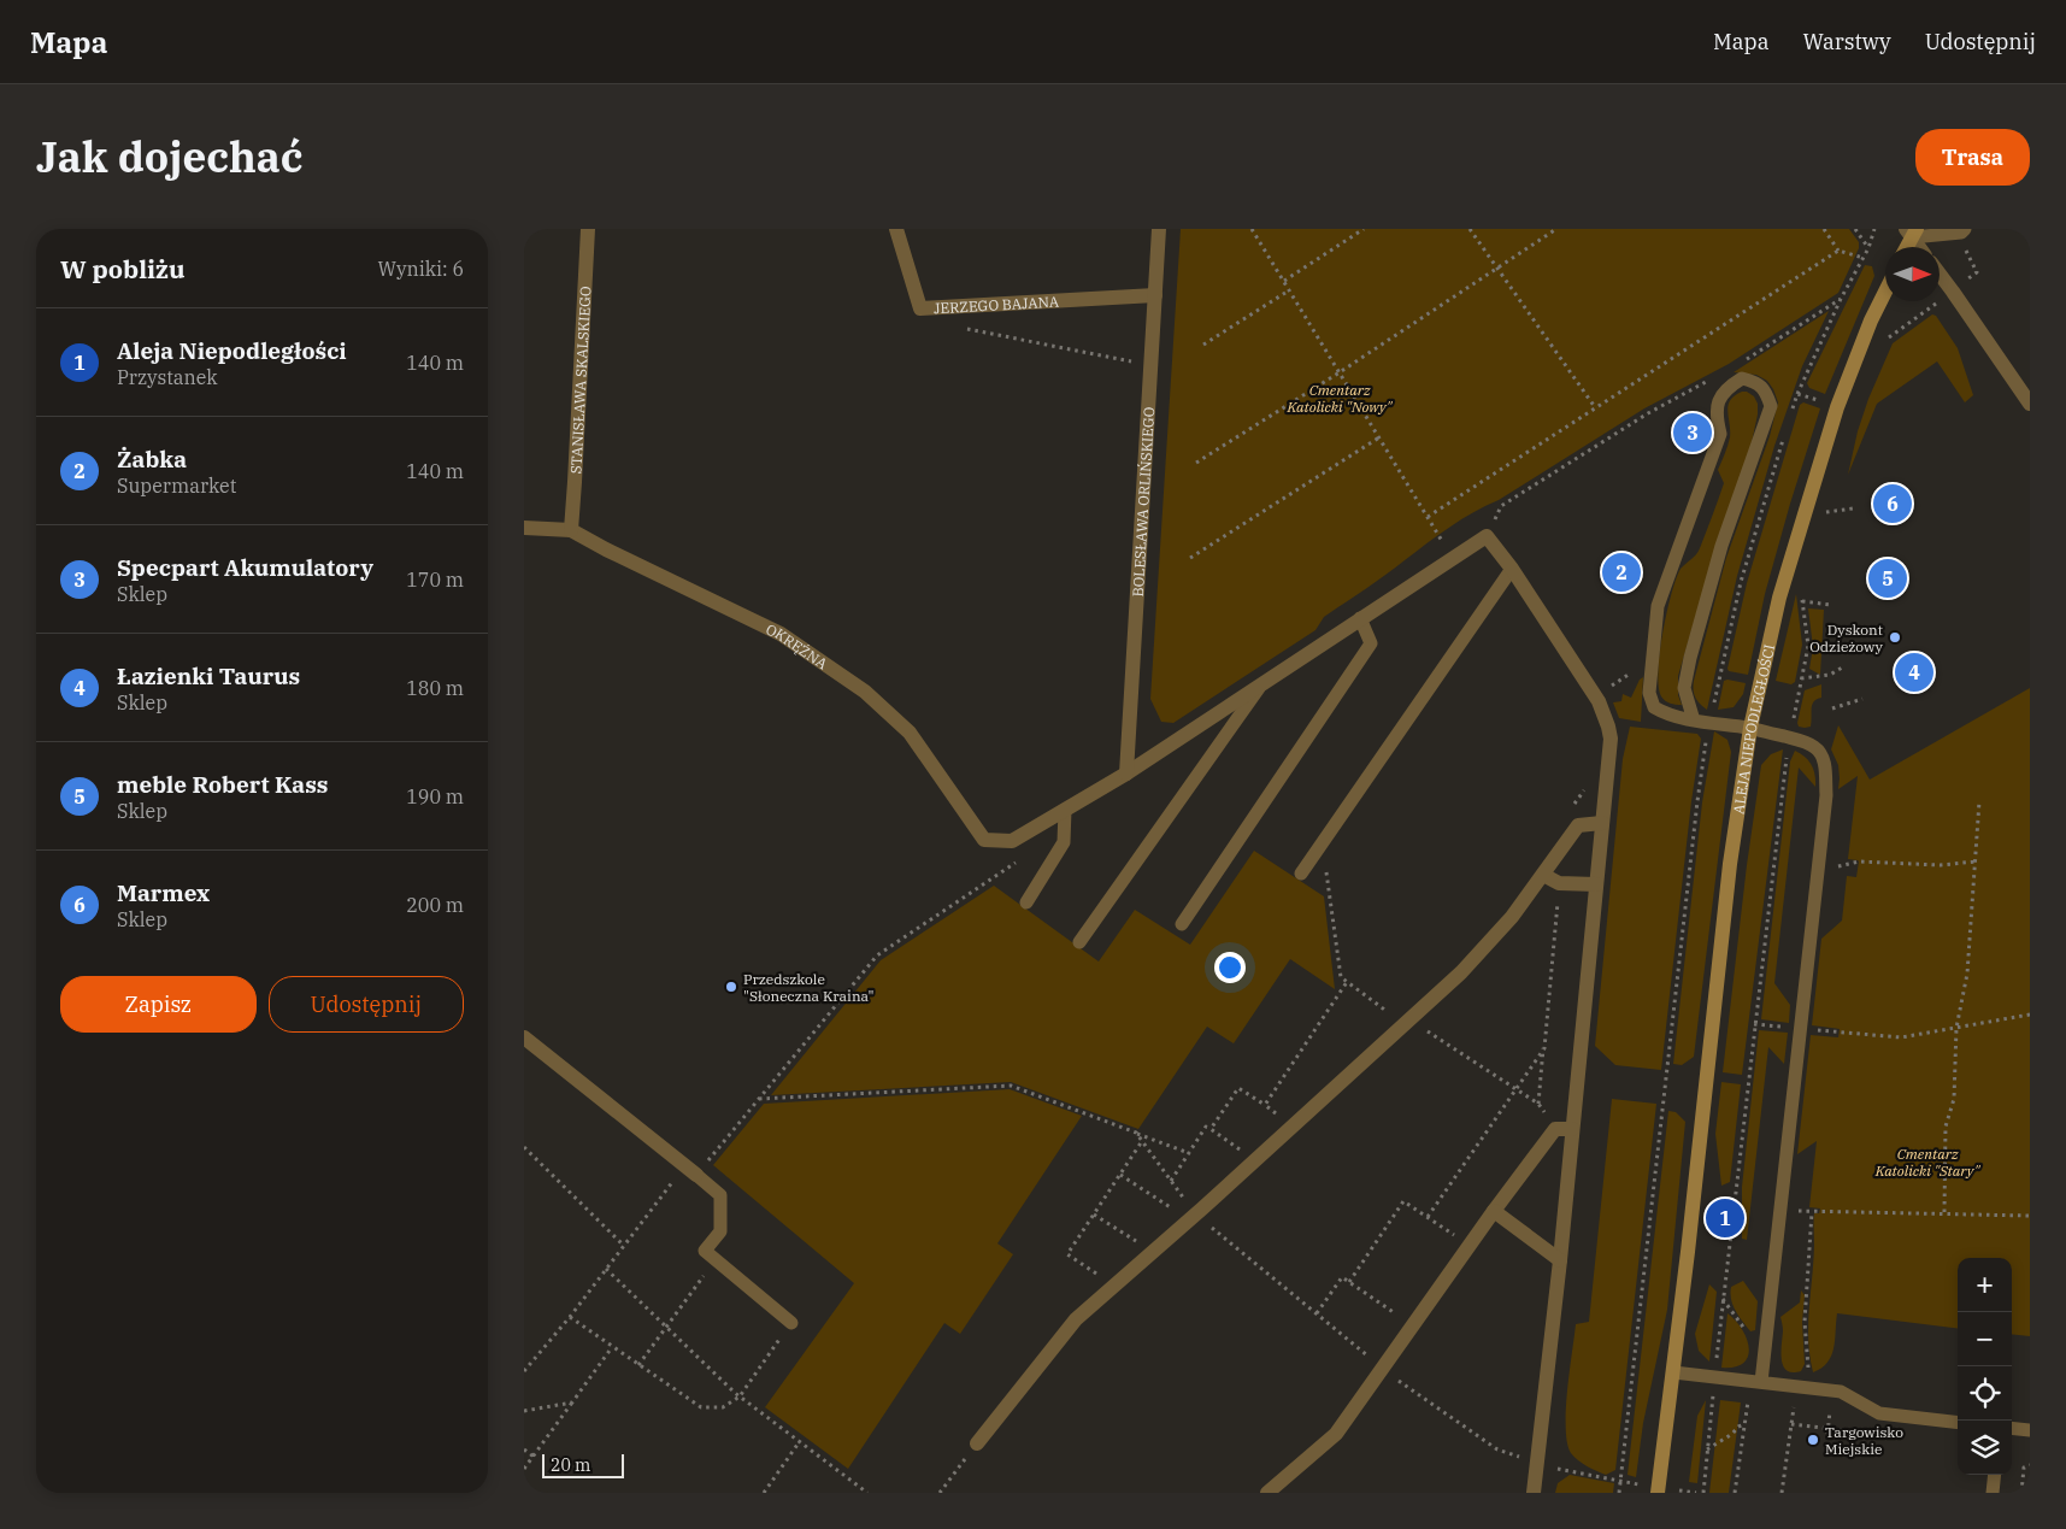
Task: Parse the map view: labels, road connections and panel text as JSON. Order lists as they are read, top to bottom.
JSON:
{
  "streets": {
    "street": [
      "JERZEGO BAJANA",
      "STANISŁAWA SKALSKIEGO",
      "BOLESŁAWA ORLIŃSKIEGO",
      "OKRĘŻNA",
      "ALEJA NIEPODLEGŁOŚCI"
    ]
  },
  "crossings": [
    ["JERZEGO BAJANA", "BOLESŁAWA ORLIŃSKIEGO"],
    ["STANISŁAWA SKALSKIEGO", "OKRĘŻNA"]
  ],
  "parks": ["Cmentarz Katolicki \"Nowy\"", "Cmentarz Katolicki \"Stary\""],
  "places": ["Dyskont Odzieżowy", "Przedszkole \"Słoneczna Kraina\"", "Targowisko Miejskie"],
  "scale_bar": "20 m",
  "north": "right",
  "page": {
    "header": "Mapa",
    "nav": ["Mapa", "Warstwy", "Udostępnij"],
    "title": "Jak dojechać",
    "buttons": [
      "Trasa",
      ["Zapisz", "Udostępnij"]
    ],
    "heading": ["W pobliżu", "Wyniki: 6"],
    "list": [
      {
        "mark": "1",
        "name": "Aleja Niepodległości",
        "note": "Przystanek",
        "value": "140 m"
      },
      {
        "mark": "2",
        "name": "Żabka",
        "note": "Supermarket",
        "value": "140 m"
      },
      {
        "mark": "3",
        "name": "Specpart Akumulatory",
        "note": "Sklep",
        "value": "170 m"
      },
      {
        "mark": "4",
        "name": "Łazienki Taurus",
        "note": "Sklep",
        "value": "180 m"
      },
      {
        "mark": "5",
        "name": "meble Robert Kass",
        "note": "Sklep",
        "value": "190 m"
      },
      {
        "mark": "6",
        "name": "Marmex",
        "note": "Sklep",
        "value": "200 m"
      }
    ],
    "pins": [
      "3",
      "6",
      "2",
      "5",
      "4",
      "1"
    ],
    "map_buttons": ["+", "−"],
    "scale": "20 m"
  }
}
